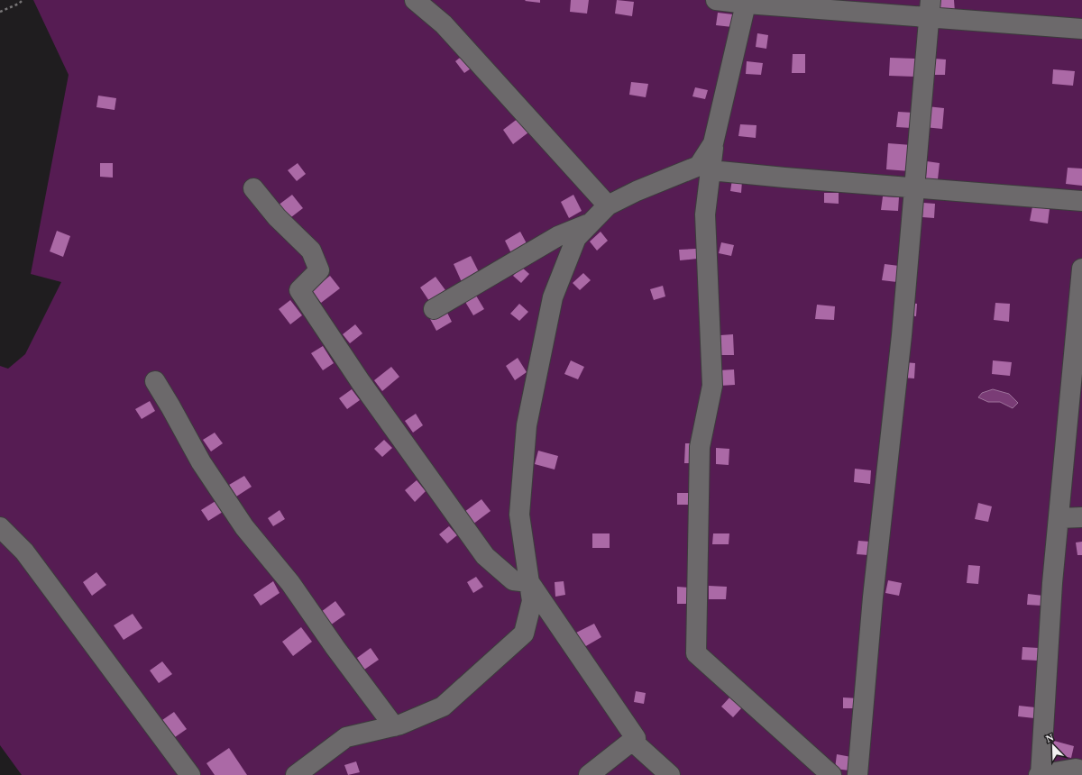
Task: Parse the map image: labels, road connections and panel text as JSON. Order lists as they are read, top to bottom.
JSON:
{
  "north": "top left"
}
